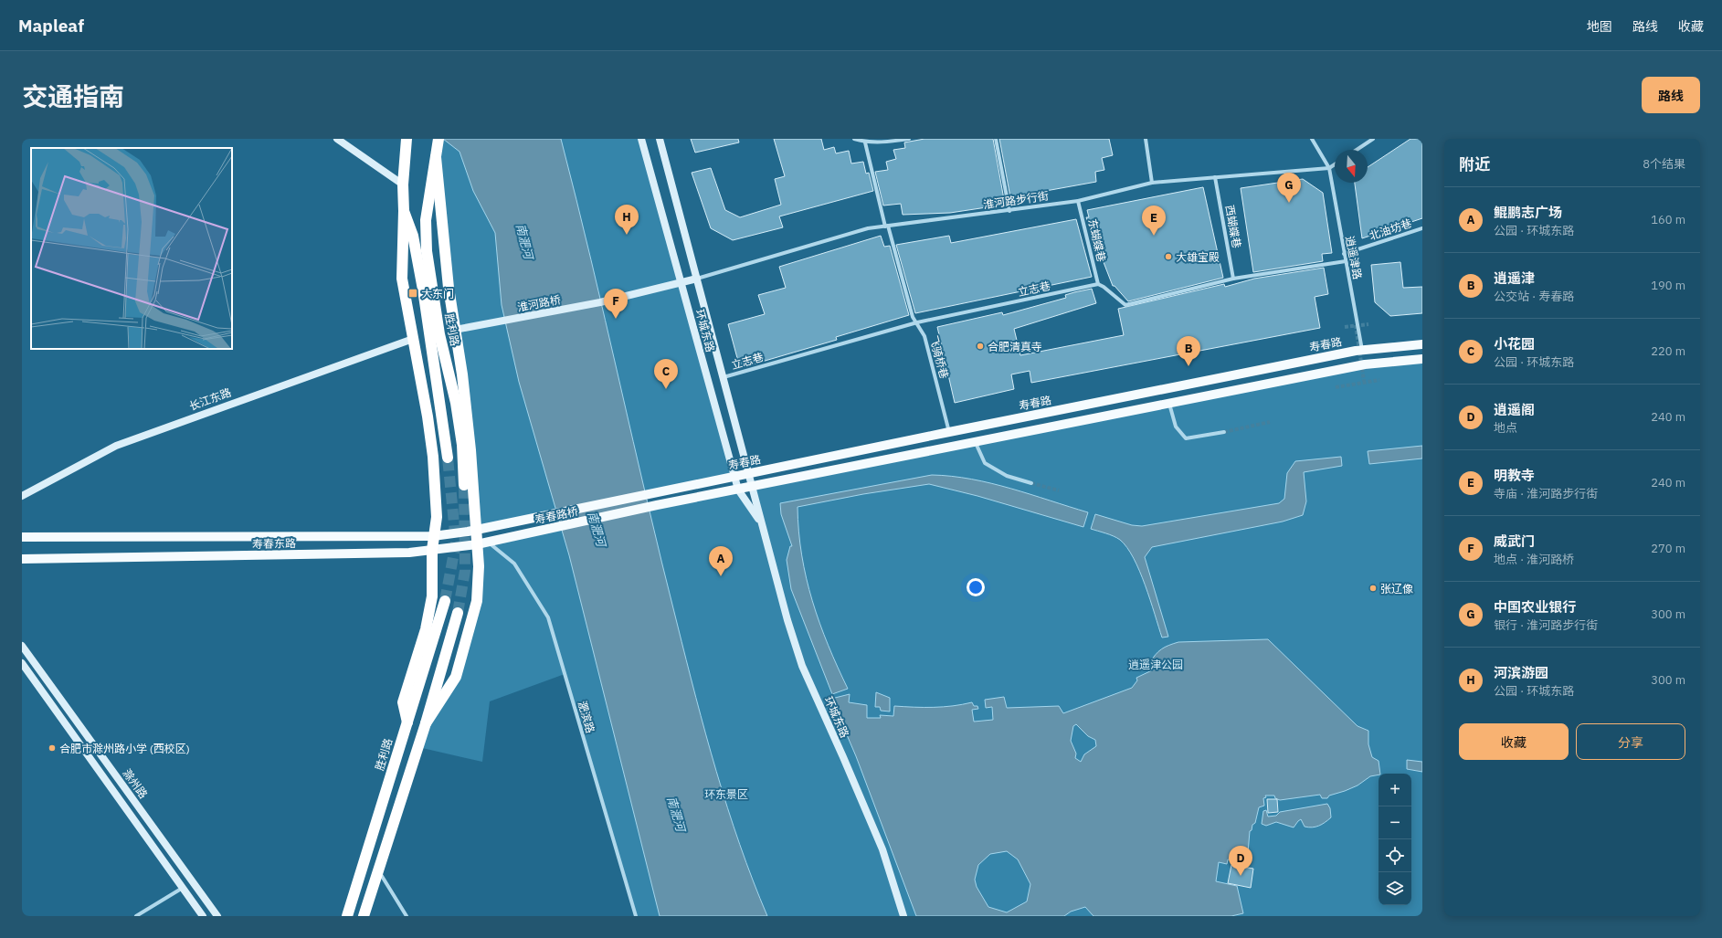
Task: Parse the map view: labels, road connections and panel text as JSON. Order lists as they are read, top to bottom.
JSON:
{
  "streets": {
    "highway": ["胜利路"],
    "main road": ["寿春路", "寿春路桥", "寿春东路"],
    "street": [
      "淮河路步行街",
      "西蝴蝶巷",
      "北油坊巷",
      "东蝴蝶巷",
      "逍遥津路",
      "立志巷",
      "淮河路桥",
      "环城东路",
      "飞骑桥巷",
      "长江东路",
      "淝滨路",
      "滁州路"
    ]
  },
  "crossings": [
    ["淮河路步行街", "西蝴蝶巷"],
    ["淮河路步行街", "东蝴蝶巷"],
    ["淮河路步行街", "逍遥津路"],
    ["淮河路步行街", "淮河路桥"],
    ["淮河路步行街", "环城东路"],
    ["淮河路步行街", "飞骑桥巷"],
    ["北油坊巷", "逍遥津路"],
    ["东蝴蝶巷", "立志巷"],
    ["逍遥津路", "寿春路"],
    ["立志巷", "环城东路"],
    ["立志巷", "飞骑桥巷"],
    ["淮河路桥", "环城东路"],
    ["环城东路", "寿春路"],
    ["环城东路", "寿春路桥"],
    ["寿春路", "飞骑桥巷"],
    ["寿春路", "寿春路桥"],
    ["寿春路桥", "寿春东路"],
    ["寿春东路", "淝滨路"]
  ],
  "water": ["南淝河"],
  "parks": ["逍遥津公园", "环东景区"],
  "places": {
    "other": [
      "大雄宝殿",
      "合肥清真寺",
      "张辽像",
      "合肥市滁州路小学 (西校区)"
    ],
    "transit": ["大东门"]
  },
  "north": "bottom",
  "page": {
    "header": "Mapleaf",
    "nav": ["地图", "路线", "收藏"],
    "title": "交通指南",
    "buttons": [
      "路线",
      ["收藏", "分享"]
    ],
    "heading": ["附近", "8个结果"],
    "pins": [
      "G",
      "H",
      "E",
      "F",
      "B",
      "C",
      "A",
      "D"
    ],
    "list": [
      {
        "mark": "A",
        "name": "鲲鹏志广场",
        "note": "公园 · 环城东路",
        "value": "160 m"
      },
      {
        "mark": "B",
        "name": "逍遥津",
        "note": "公交站 · 寿春路",
        "value": "190 m"
      },
      {
        "mark": "C",
        "name": "小花园",
        "note": "公园 · 环城东路",
        "value": "220 m"
      },
      {
        "mark": "D",
        "name": "逍遥阁",
        "note": "地点",
        "value": "240 m"
      },
      {
        "mark": "E",
        "name": "明教寺",
        "note": "寺庙 · 淮河路步行街",
        "value": "240 m"
      },
      {
        "mark": "F",
        "name": "威武门",
        "note": "地点 · 淮河路桥",
        "value": "270 m"
      },
      {
        "mark": "G",
        "name": "中国农业银行",
        "note": "银行 · 淮河路步行街",
        "value": "300 m"
      },
      {
        "mark": "H",
        "name": "河滨游园",
        "note": "公园 · 环城东路",
        "value": "300 m"
      }
    ],
    "map_buttons": ["+", "−"]
  }
}
